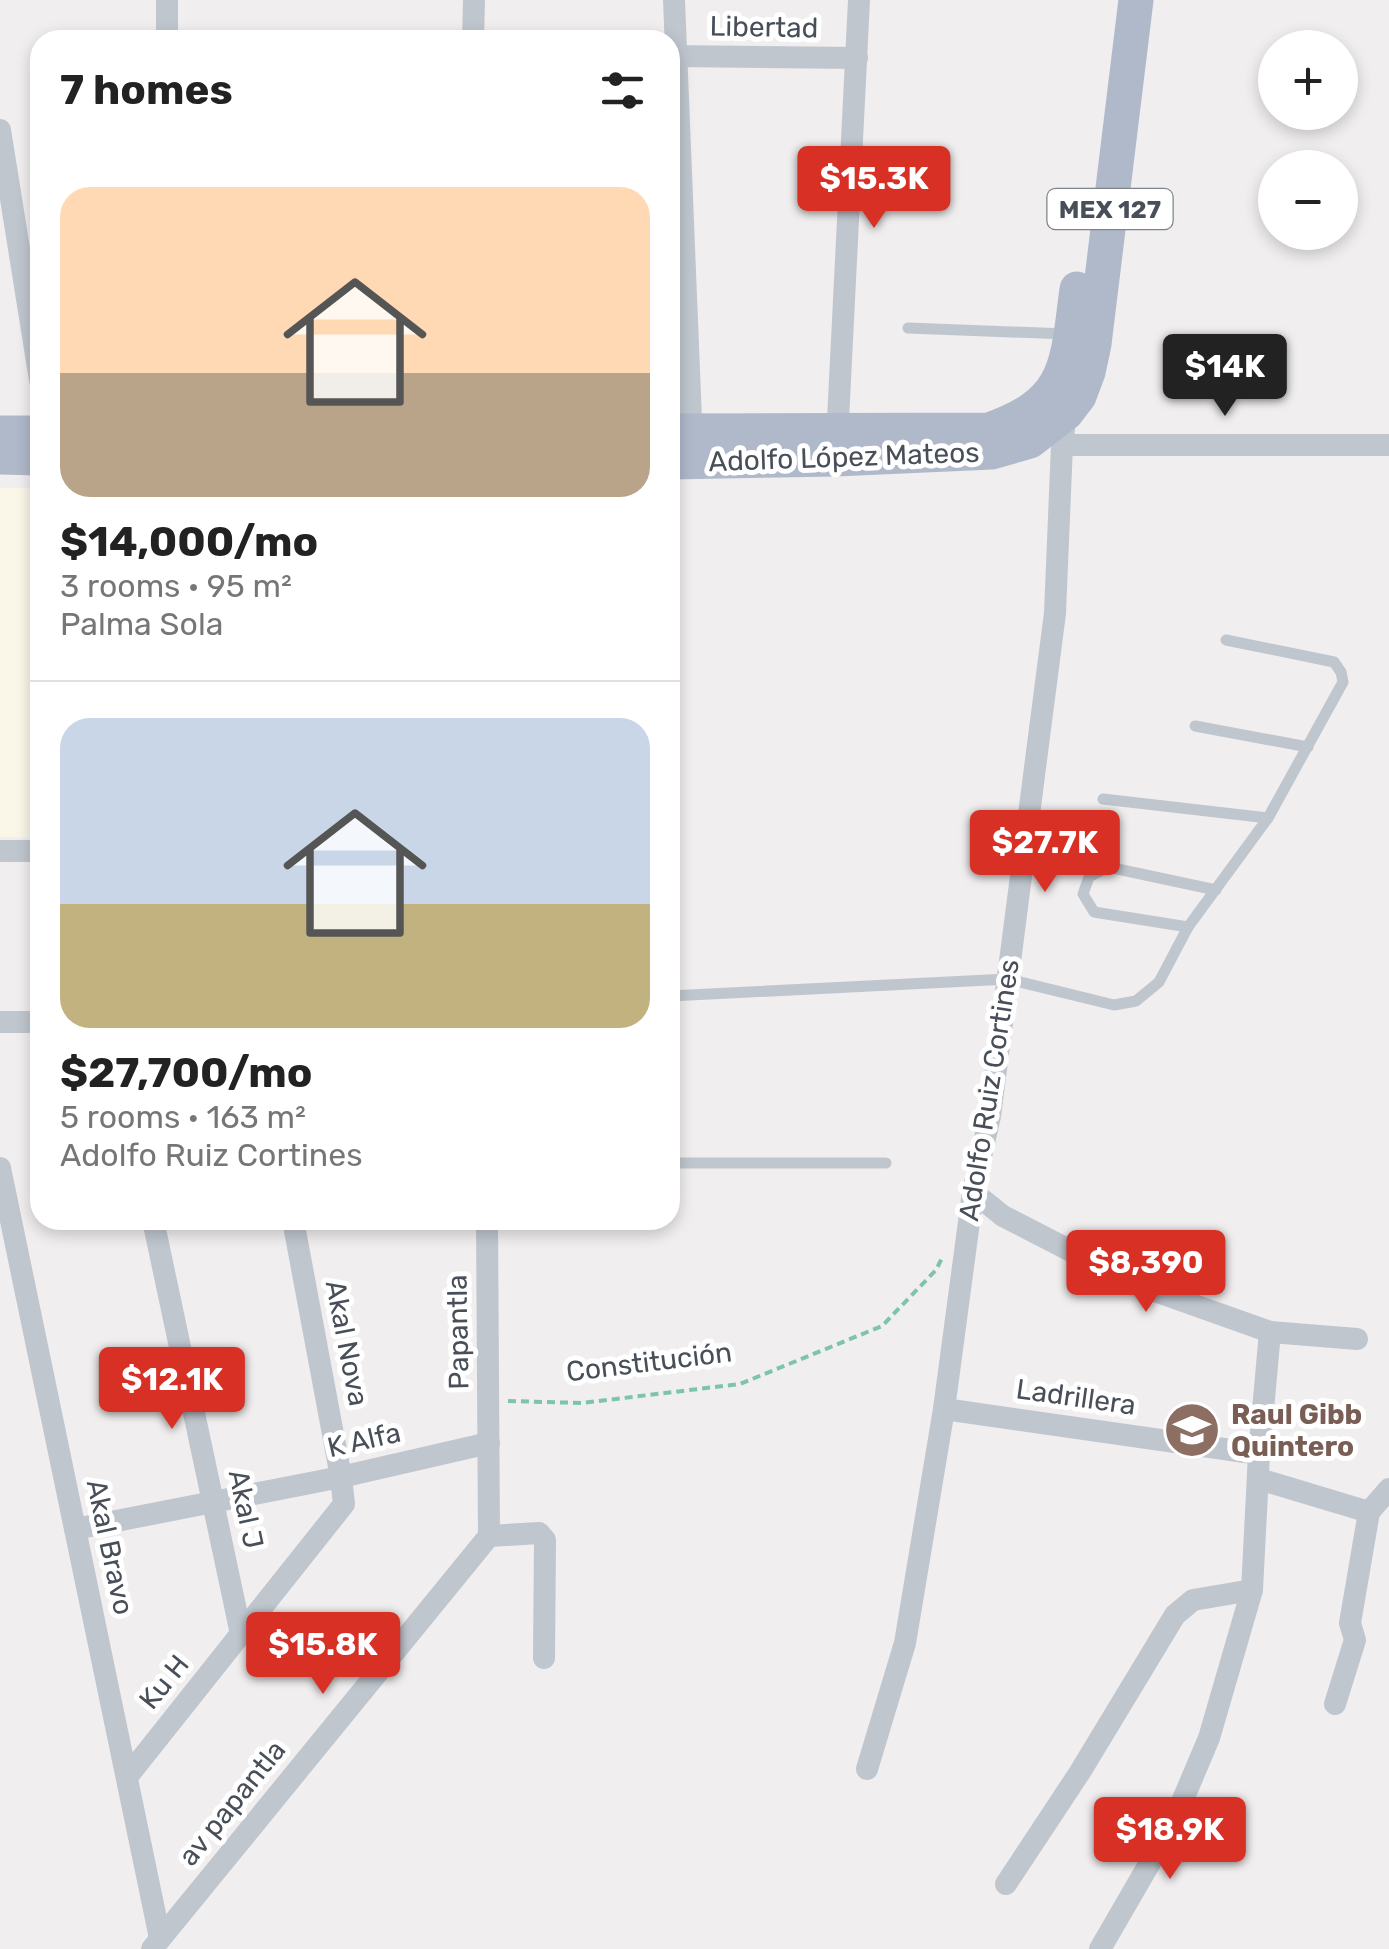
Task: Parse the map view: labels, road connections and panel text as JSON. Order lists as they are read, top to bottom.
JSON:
{
  "streets": {
    "main road": ["MEX 127", "Adolfo López Mateos", "Adolfo Ruiz Cortines"],
    "street": [
      "Libertad",
      "Papantla",
      "Akal Nova",
      "Ladrillera",
      "K Alfa",
      "Akal J",
      "Akal Bravo",
      "Ku H",
      "av papantla"
    ],
    "path": ["Constitución"]
  },
  "crossings": [
    ["Adolfo López Mateos", "Adolfo Ruiz Cortines"],
    ["Adolfo Ruiz Cortines", "Ladrillera"],
    ["Papantla", "Constitución"],
    ["Papantla", "K Alfa"],
    ["Akal Nova", "K Alfa"],
    ["Akal Nova", "Ku H"],
    ["K Alfa", "Akal J"],
    ["K Alfa", "Akal Bravo"],
    ["K Alfa", "Ku H"],
    ["Akal J", "Ku H"],
    ["Akal Bravo", "Ku H"],
    ["Akal Bravo", "av papantla"]
  ],
  "places": {
    "school or university": ["Raul Gibb Quintero"]
  },
  "page": {
    "map_buttons": ["+", "−"],
    "heading": "7 homes",
    "price": [
      "$15.3K",
      "$14K",
      "$27.7K",
      "$8,390",
      "$12.1K",
      "$15.8K",
      "$18.9K"
    ],
    "list": [
      {
        "name": "$14,000/mo",
        "note": "3 rooms · 95 m² · Palma Sola"
      },
      {
        "name": "$27,700/mo",
        "note": "5 rooms · 163 m² · Adolfo Ruiz Cortines"
      }
    ]
  }
}
